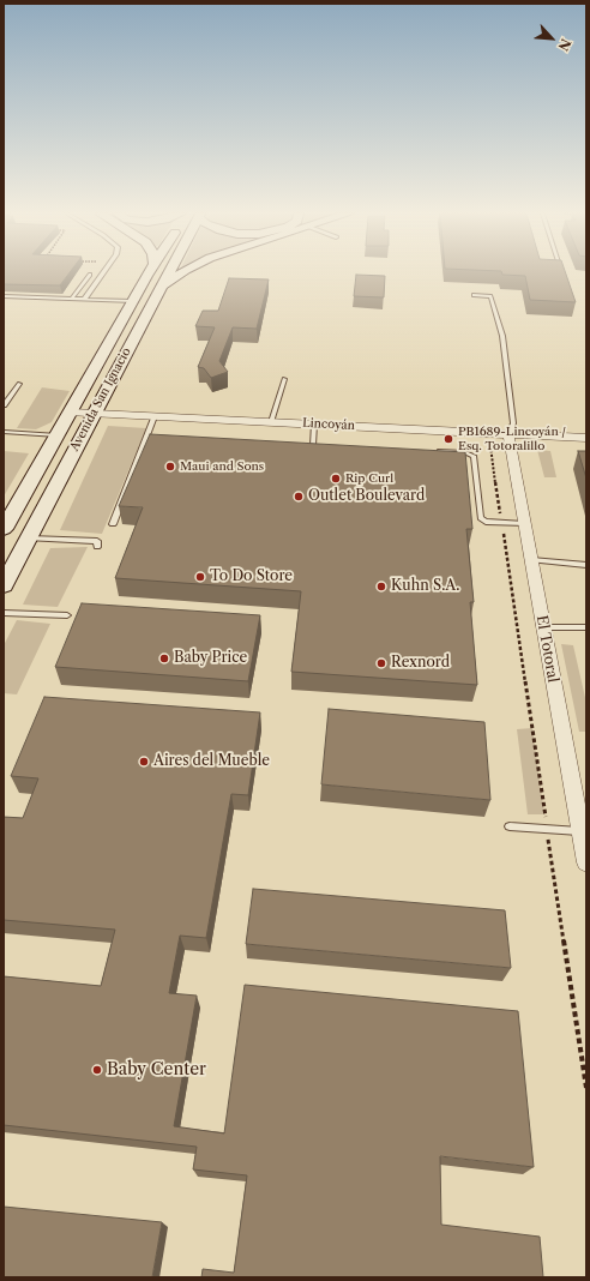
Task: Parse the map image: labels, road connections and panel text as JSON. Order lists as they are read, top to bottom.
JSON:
{
  "streets": {
    "main road": ["Avenida San Ignacio"],
    "street": ["Lincoyán", "El Totoral"]
  },
  "crossings": [
    ["Avenida San Ignacio", "Lincoyán"],
    ["Lincoyán", "El Totoral"]
  ],
  "places": [
    "PB1689-Lincoyán / Esq. Totoralillo",
    "Maui and Sons",
    "Rip Curl",
    "Outlet Boulevard",
    "To Do Store",
    "Kuhn S.A.",
    "Baby Price",
    "Rexnord",
    "Aires del Mueble",
    "Baby Center"
  ],
  "north": "bottom right"
}
